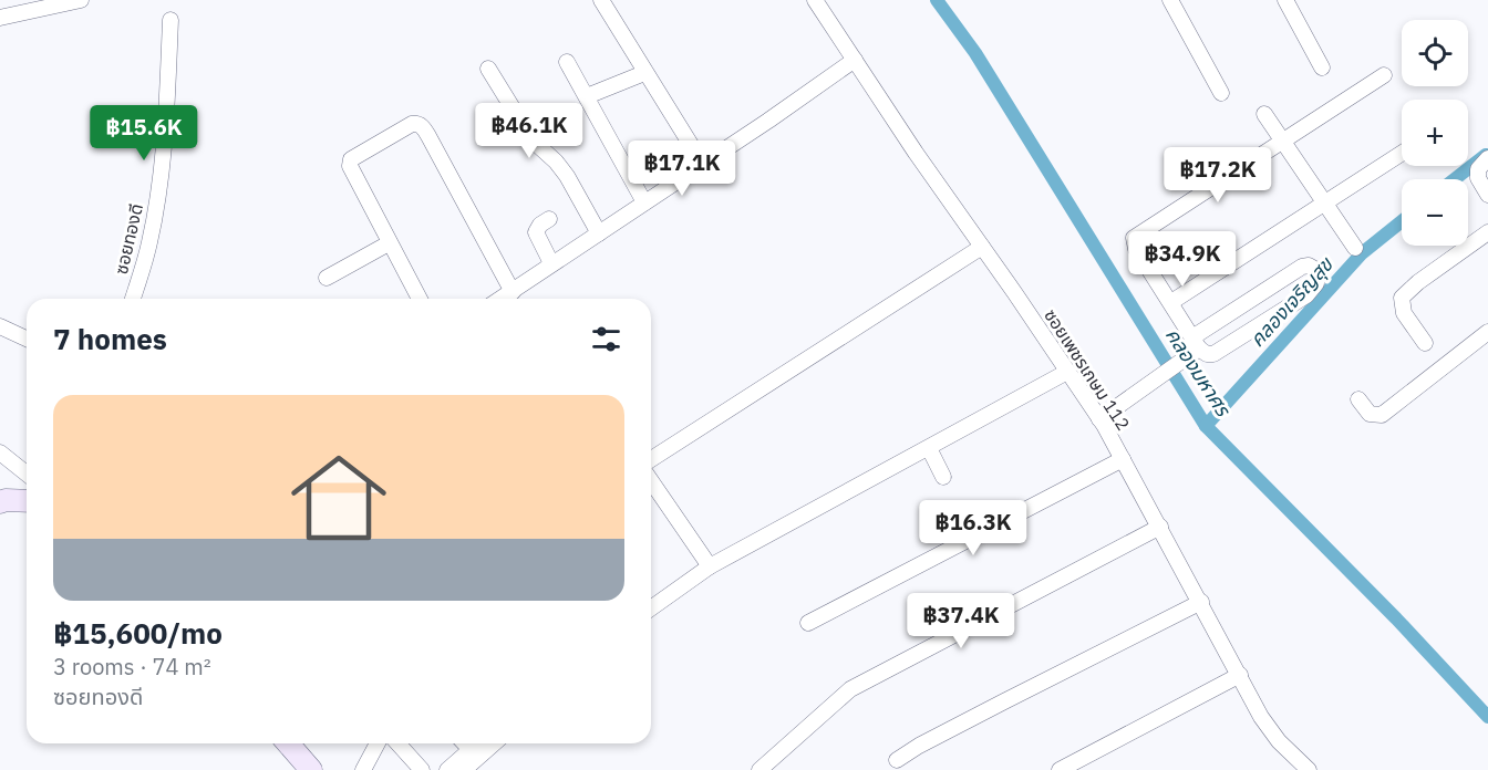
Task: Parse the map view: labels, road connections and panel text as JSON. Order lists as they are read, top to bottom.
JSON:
{
  "streets": {
    "street": ["ซอยทองดี", "ซอยเพชรเกษม 112"]
  },
  "water": ["คลองเจริญสุข", "คลองมหาศร"],
  "page": {
    "map_buttons": ["+", "−"],
    "price": [
      "฿46.1K",
      "฿15.6K",
      "฿17.1K",
      "฿17.2K",
      "฿34.9K",
      "฿16.3K",
      "฿37.4K"
    ],
    "heading": "7 homes",
    "list": [
      {
        "name": "฿15,600/mo",
        "note": "3 rooms · 74 m² · ซอยทองดี"
      }
    ]
  }
}
